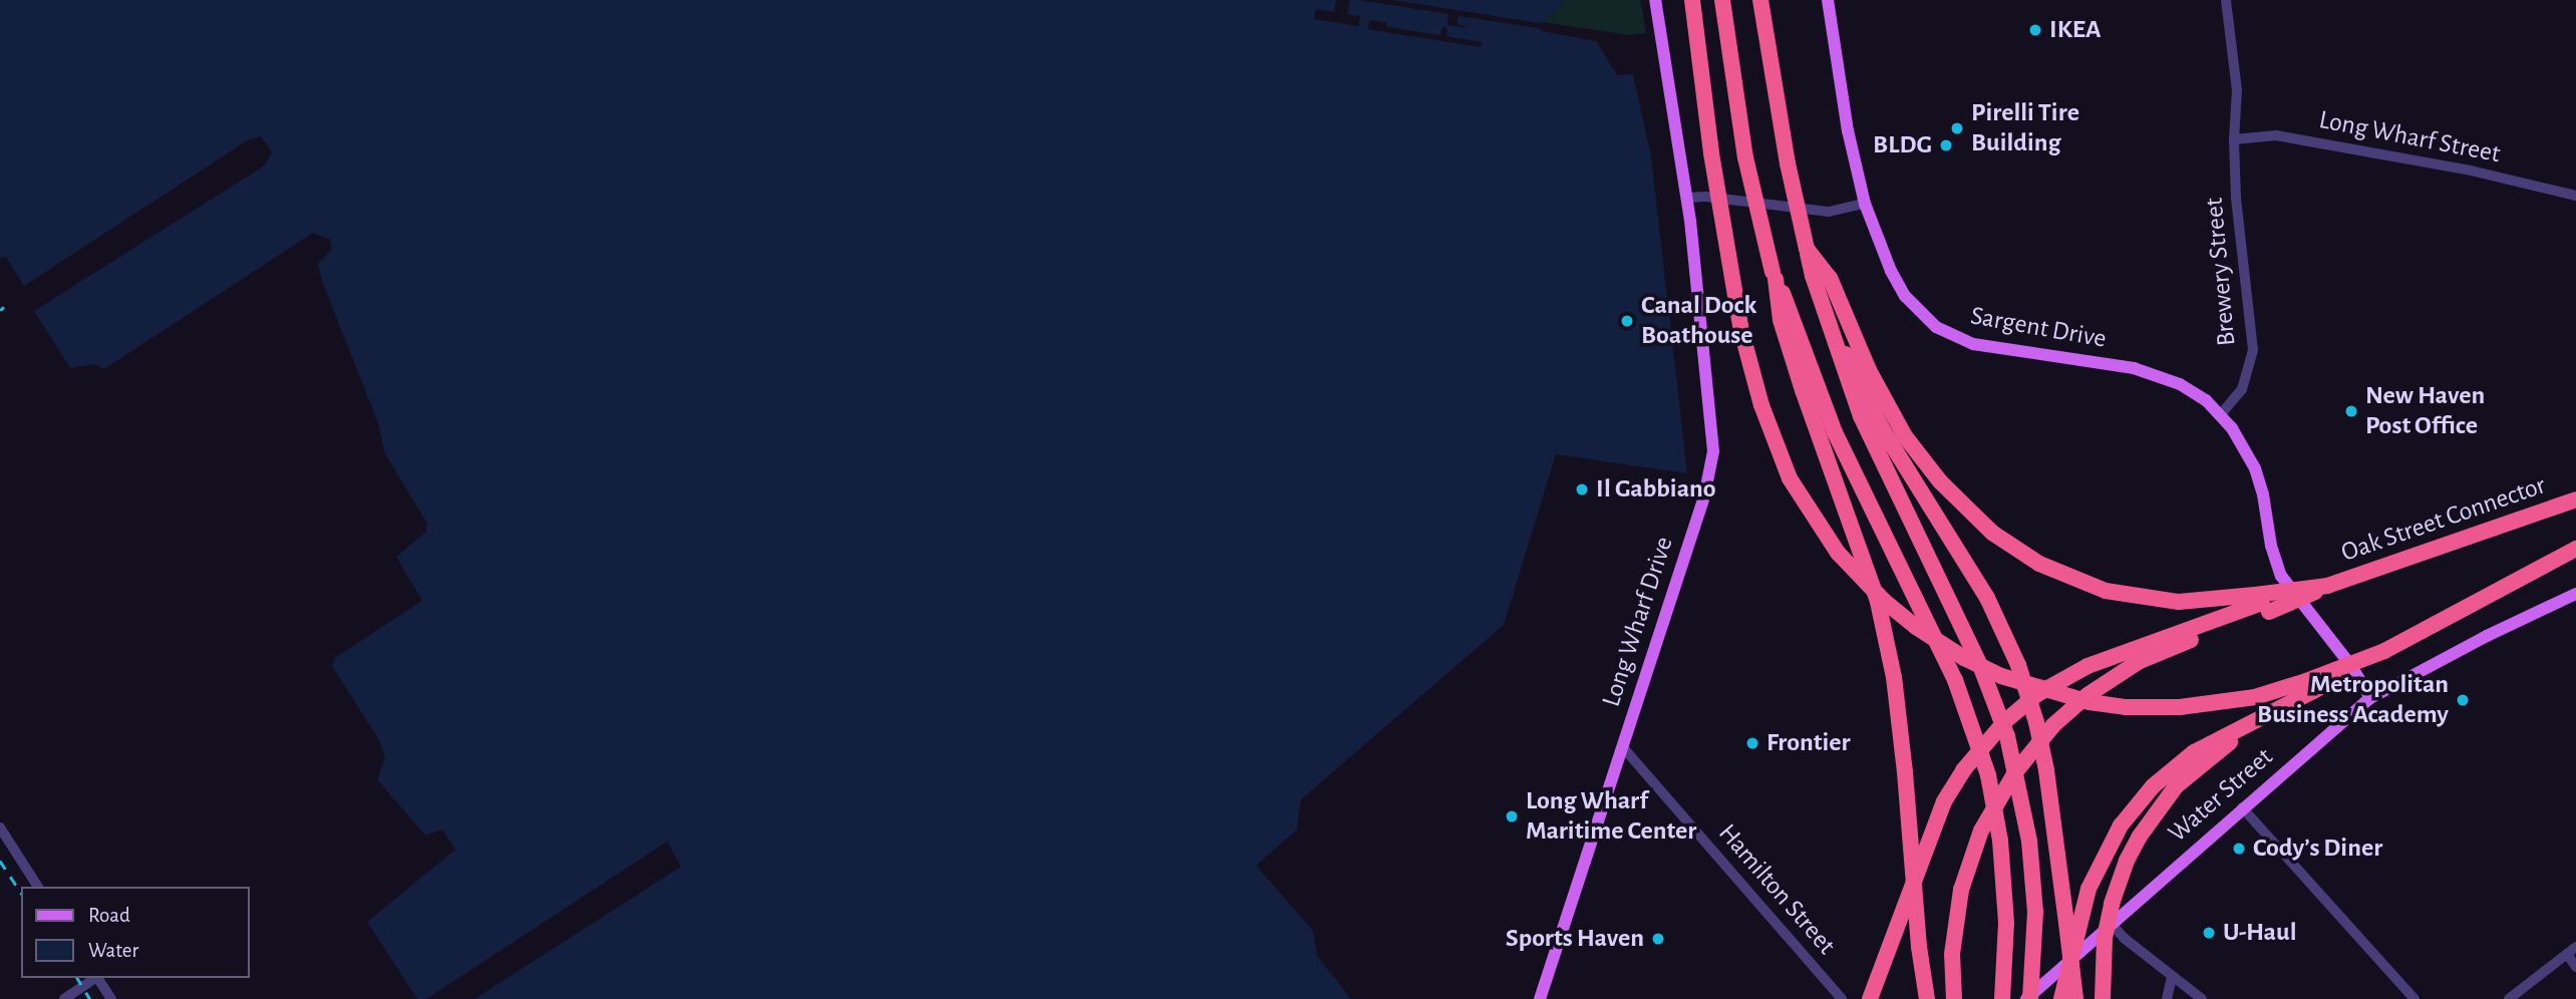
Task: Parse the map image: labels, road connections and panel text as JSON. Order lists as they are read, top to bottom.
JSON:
{
  "streets": {
    "highway": ["Oak Street Connector"],
    "main road": ["Sargent Drive", "Long Wharf Drive", "Water Street"],
    "street": ["Long Wharf Street", "Brewery Street", "Hamilton Street"]
  },
  "crossings": [
    ["Long Wharf Street", "Brewery Street"],
    ["Brewery Street", "Sargent Drive"],
    ["Long Wharf Drive", "Hamilton Street"]
  ],
  "places": [
    "IKEA",
    "Pirelli Tire Building",
    "BLDG",
    "Canal Dock Boathouse",
    "New Haven Post Office",
    "Il Gabbiano",
    "Metropolitan Business Academy",
    "Frontier",
    "Long Wharf Maritime Center",
    "Cody’s Diner",
    "U-Haul",
    "Sports Haven"
  ],
  "legend": ["Road", "Water"]
}
